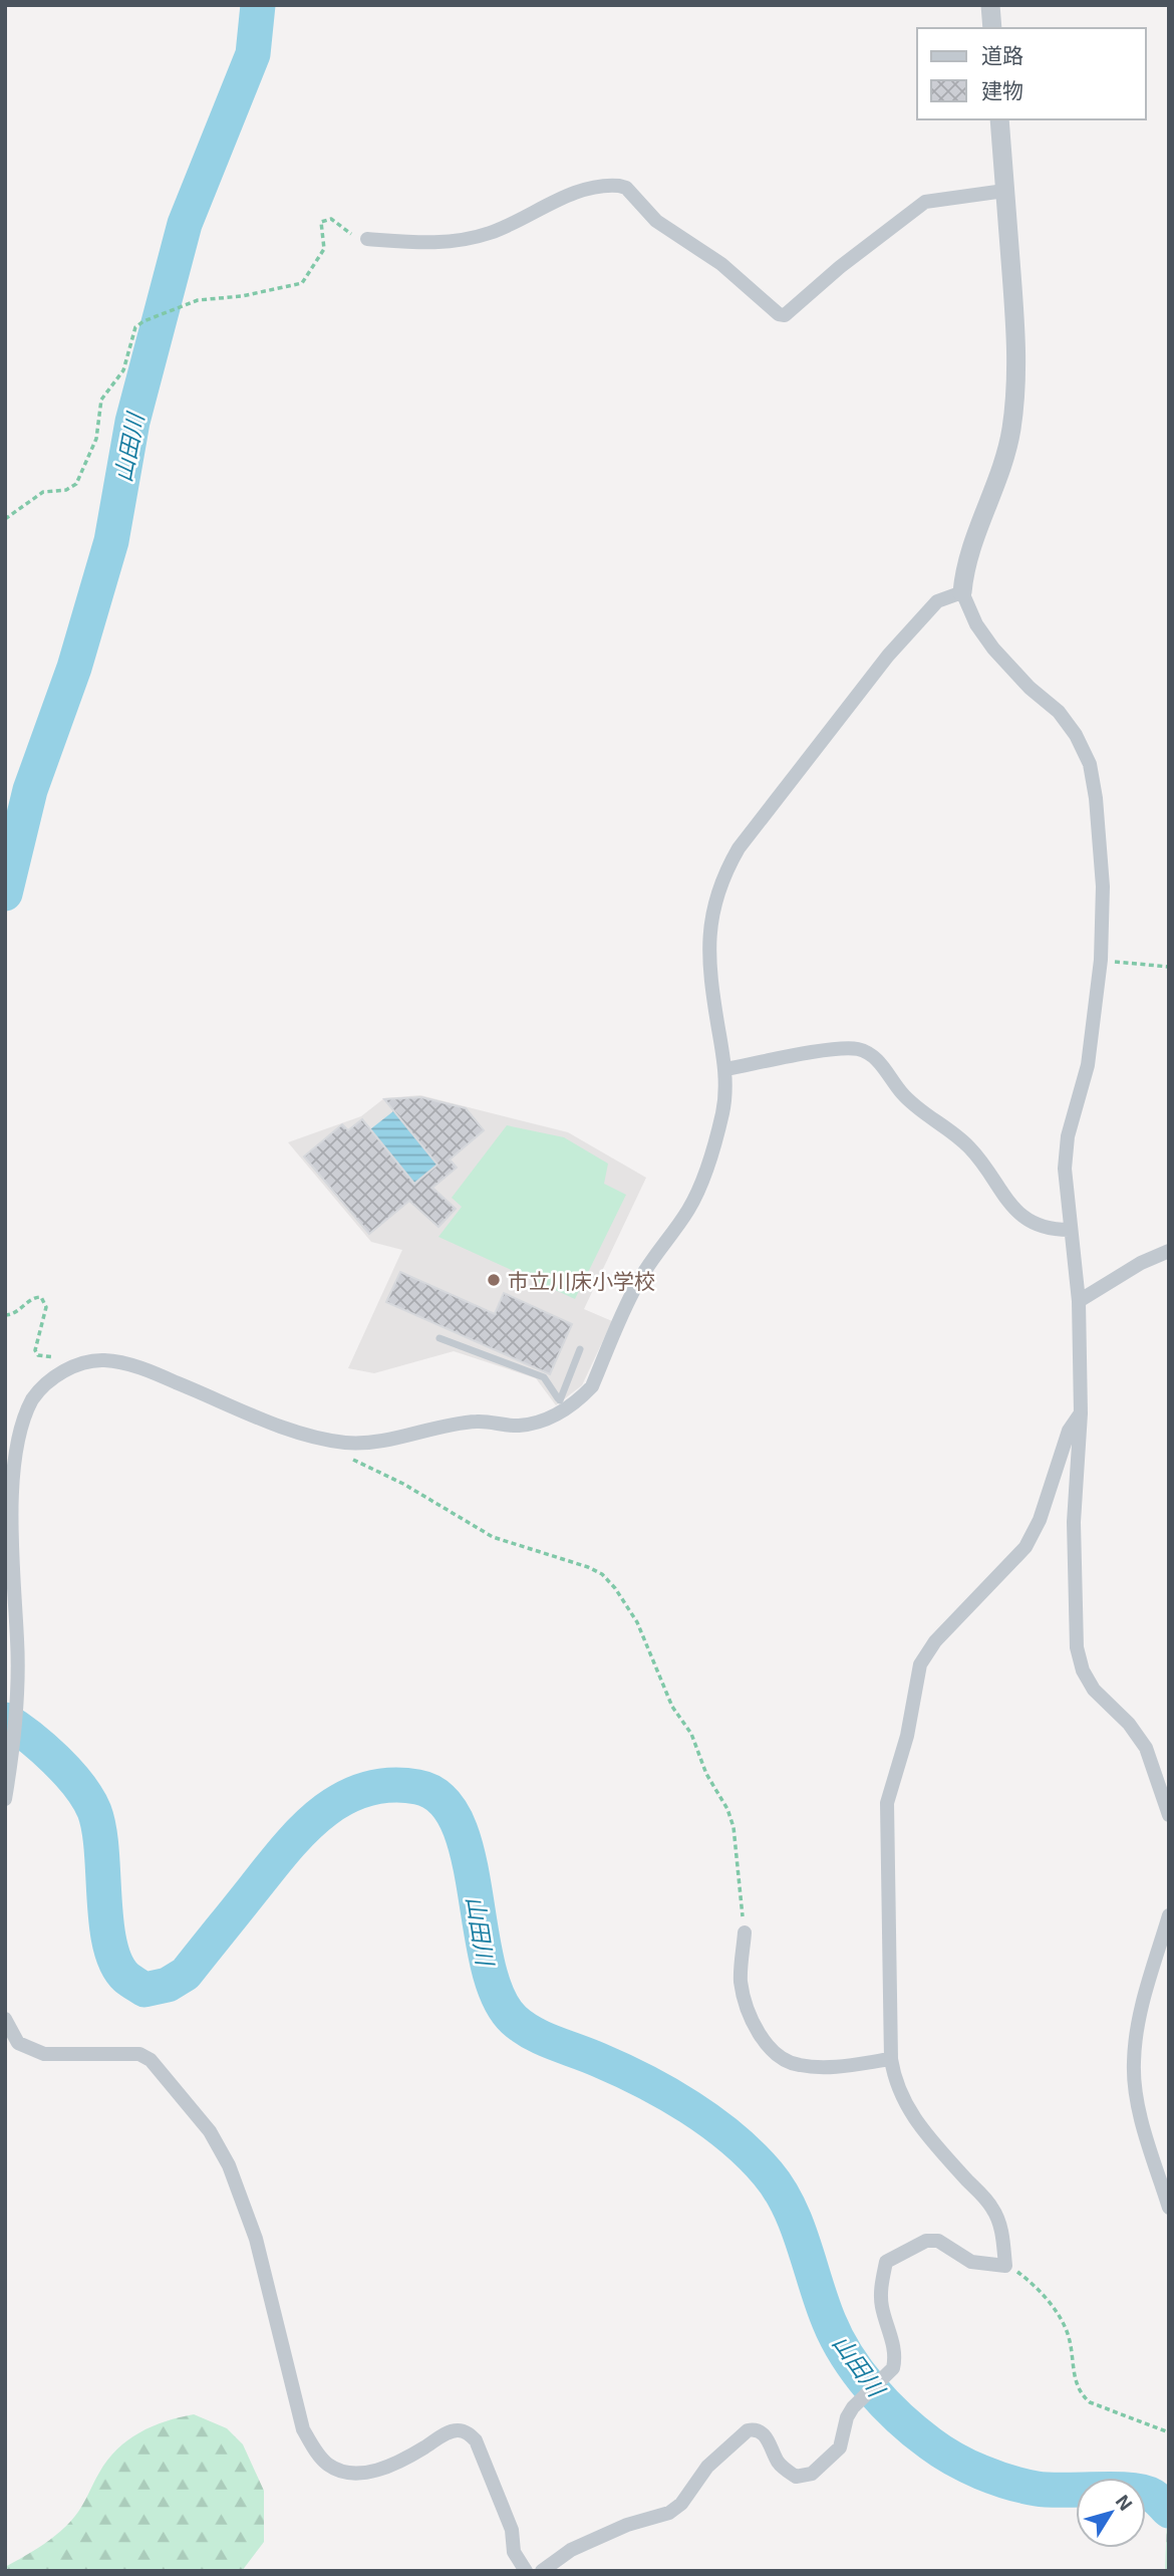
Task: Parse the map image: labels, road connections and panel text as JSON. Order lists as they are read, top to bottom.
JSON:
{
  "water": ["山田川"],
  "places": ["市立川床小学校"],
  "legend": ["道路", "建物"],
  "north": "top right"
}
